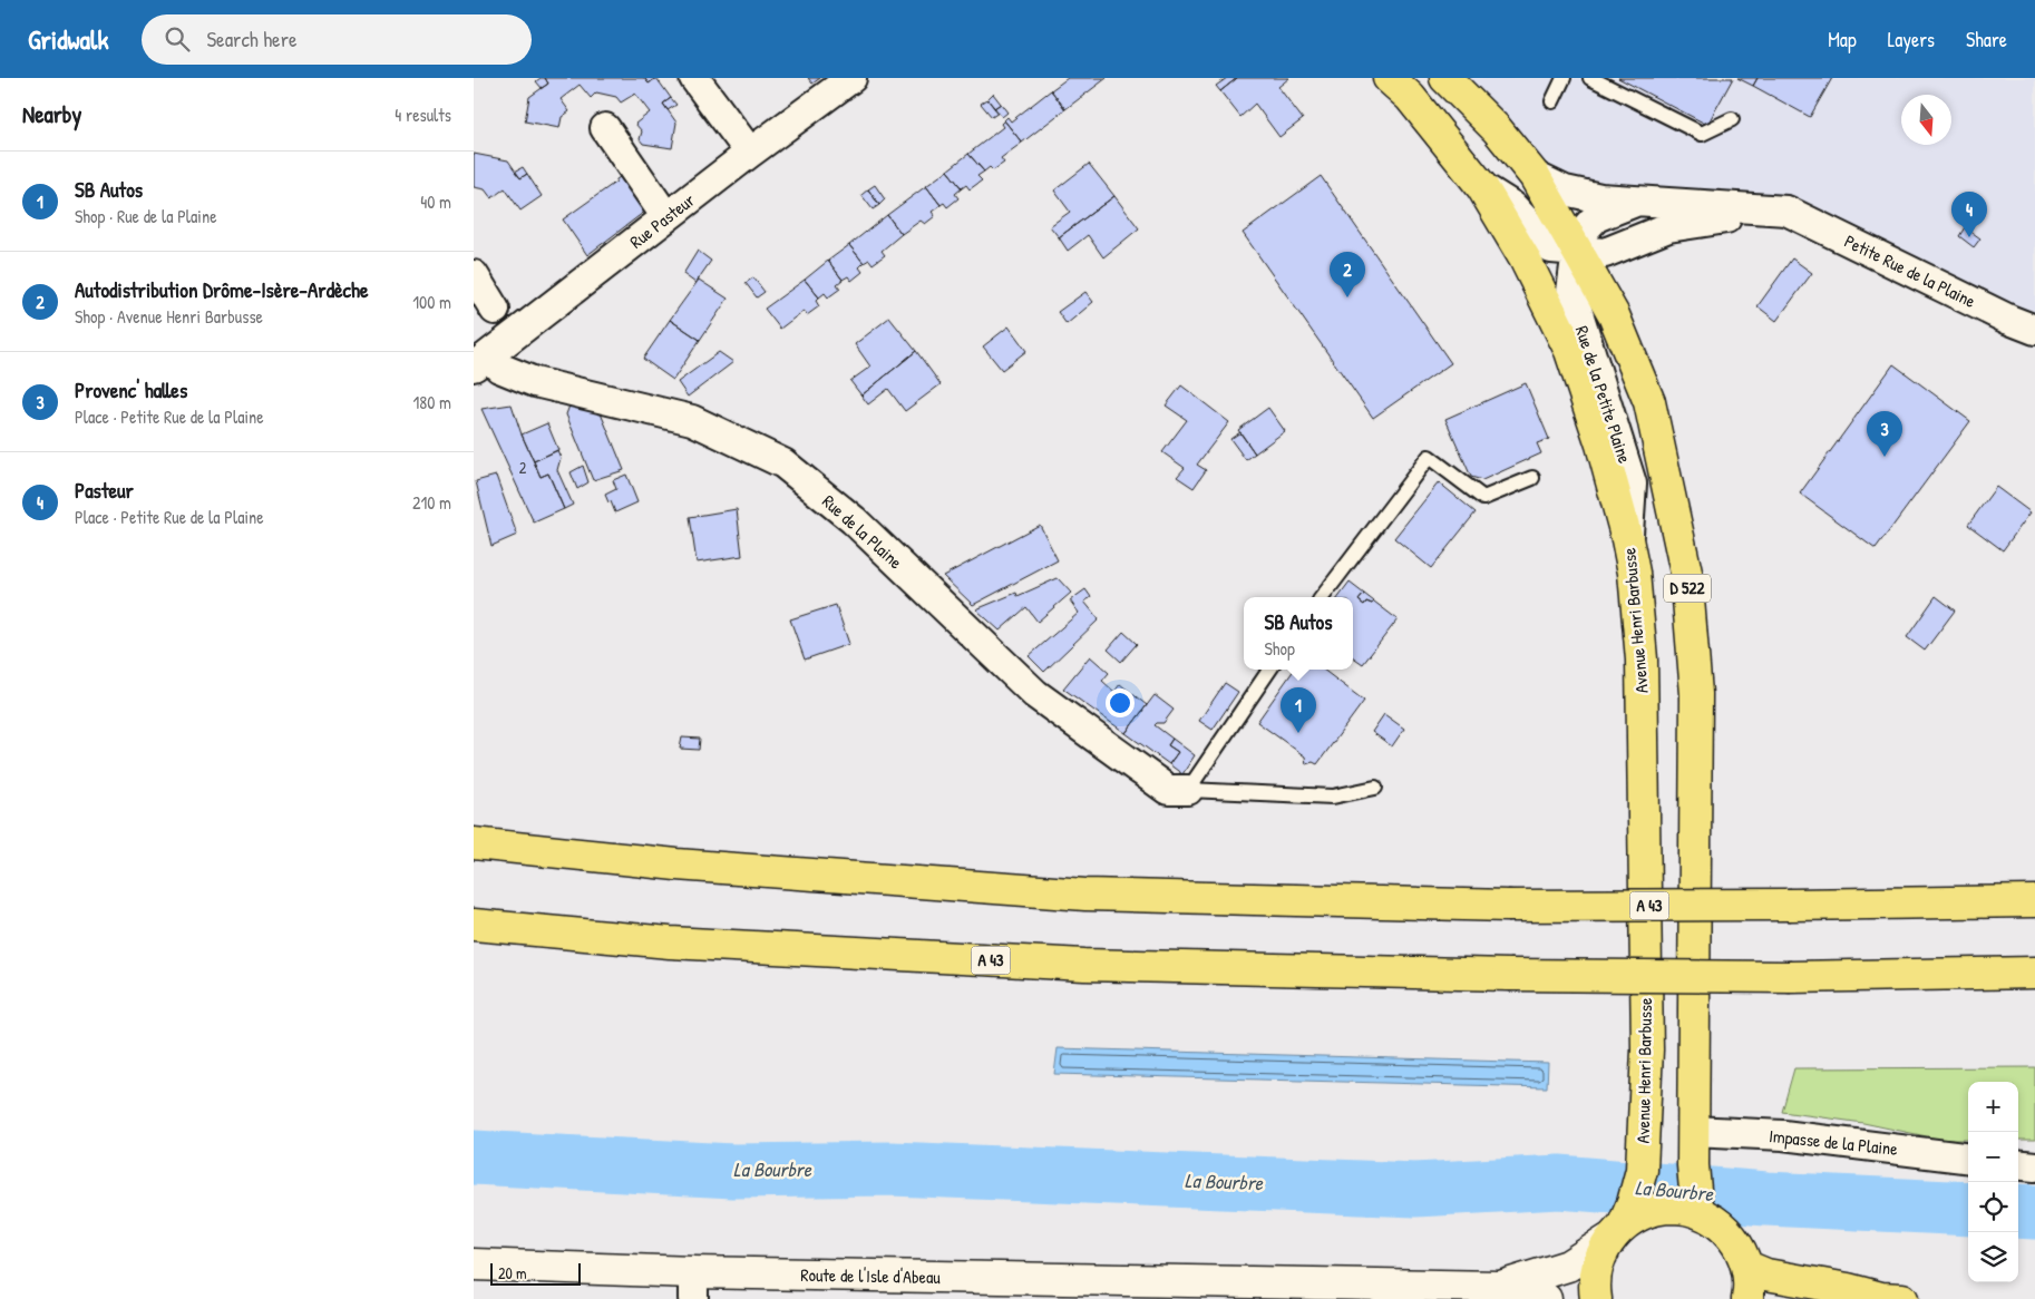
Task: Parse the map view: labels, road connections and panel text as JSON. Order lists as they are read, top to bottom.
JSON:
{
  "streets": {
    "main road": ["D 522", "Avenue Henri Barbusse", "A 43"],
    "street": [
      "Rue Pasteur",
      "Petite Rue de la Plaine",
      "Rue de la Petite Plaine",
      "Rue de la Plaine",
      "Impasse de la Plaine",
      "Route de l'Isle d'Abeau"
    ]
  },
  "crossings": [
    ["Rue Pasteur", "Rue de la Plaine"],
    ["Petite Rue de la Plaine", "Rue de la Petite Plaine"],
    ["Rue de la Petite Plaine", "D 522"],
    ["Rue de la Petite Plaine", "Avenue Henri Barbusse"],
    ["D 522", "Impasse de la Plaine"],
    ["Avenue Henri Barbusse", "Route de l'Isle d'Abeau"]
  ],
  "water": ["La Bourbre"],
  "house_numbers": ["2"],
  "scale_bar": "20 m",
  "north": "bottom",
  "page": {
    "header": "Gridwalk",
    "search": "Search here",
    "nav": ["Map", "Layers", "Share"],
    "heading": ["Nearby", "4 results"],
    "list": [
      {
        "mark": "1",
        "name": "SB Autos",
        "note": "Shop · Rue de la Plaine",
        "value": "40 m"
      },
      {
        "mark": "2",
        "name": "Autodistribution Drôme-Isère-Ardèche",
        "note": "Shop · Avenue Henri Barbusse",
        "value": "100 m"
      },
      {
        "mark": "3",
        "name": "Provenc' halles",
        "note": "Place · Petite Rue de la Plaine",
        "value": "180 m"
      },
      {
        "mark": "4",
        "name": "Pasteur",
        "note": "Place · Petite Rue de la Plaine",
        "value": "210 m"
      }
    ],
    "pins": [
      "4",
      "2",
      "3",
      "1"
    ],
    "popup": ["SB Autos", "Shop"],
    "map_buttons": ["+", "−"],
    "scale": "20 m"
  }
}
